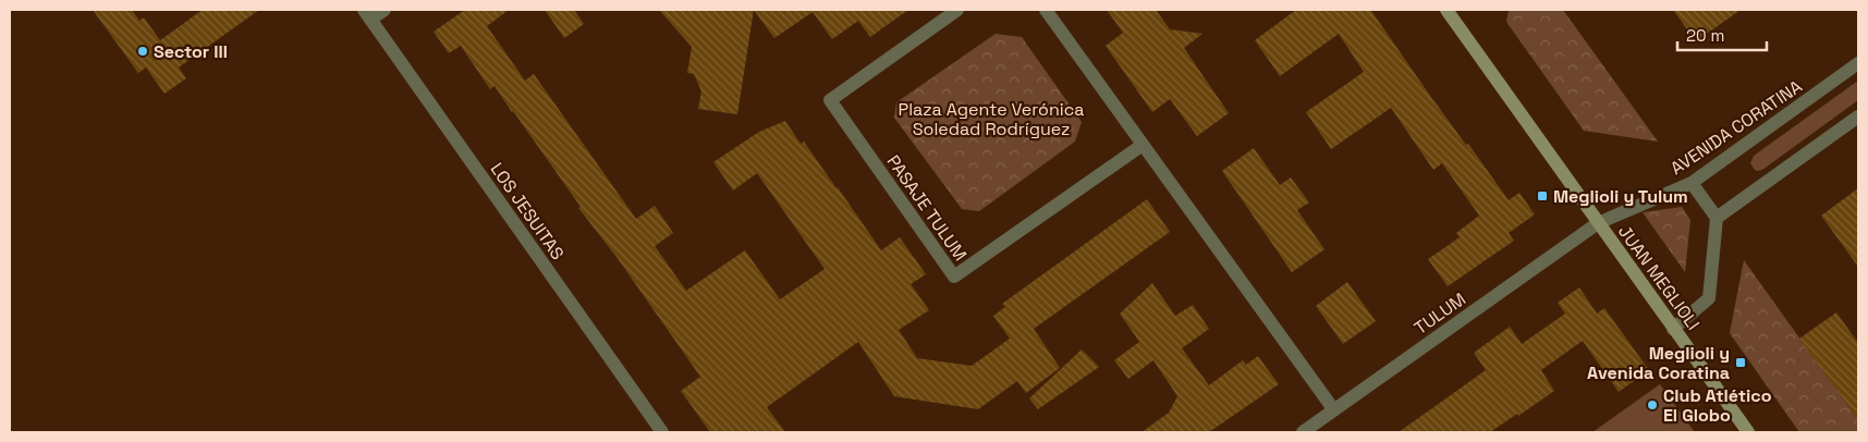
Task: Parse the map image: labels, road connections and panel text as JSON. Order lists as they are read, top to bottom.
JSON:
{
  "streets": {
    "main road": ["JUAN MEGLIOLI"],
    "street": [
      "AVENIDA CORATINA",
      "PASAJE TULUM",
      "LOS JESUITAS",
      "TULUM"
    ]
  },
  "crossings": [
    ["AVENIDA CORATINA", "JUAN MEGLIOLI"],
    ["AVENIDA CORATINA", "TULUM"],
    ["JUAN MEGLIOLI", "TULUM"]
  ],
  "parks": ["Plaza Agente Verónica Soledad Rodríguez"],
  "places": {
    "other": ["Sector III", "Club Atlético El Globo"],
    "transit": ["Meglioli y Tulum", "Meglioli y Avenida Coratina"]
  },
  "scale_bar": "20 m"
}
